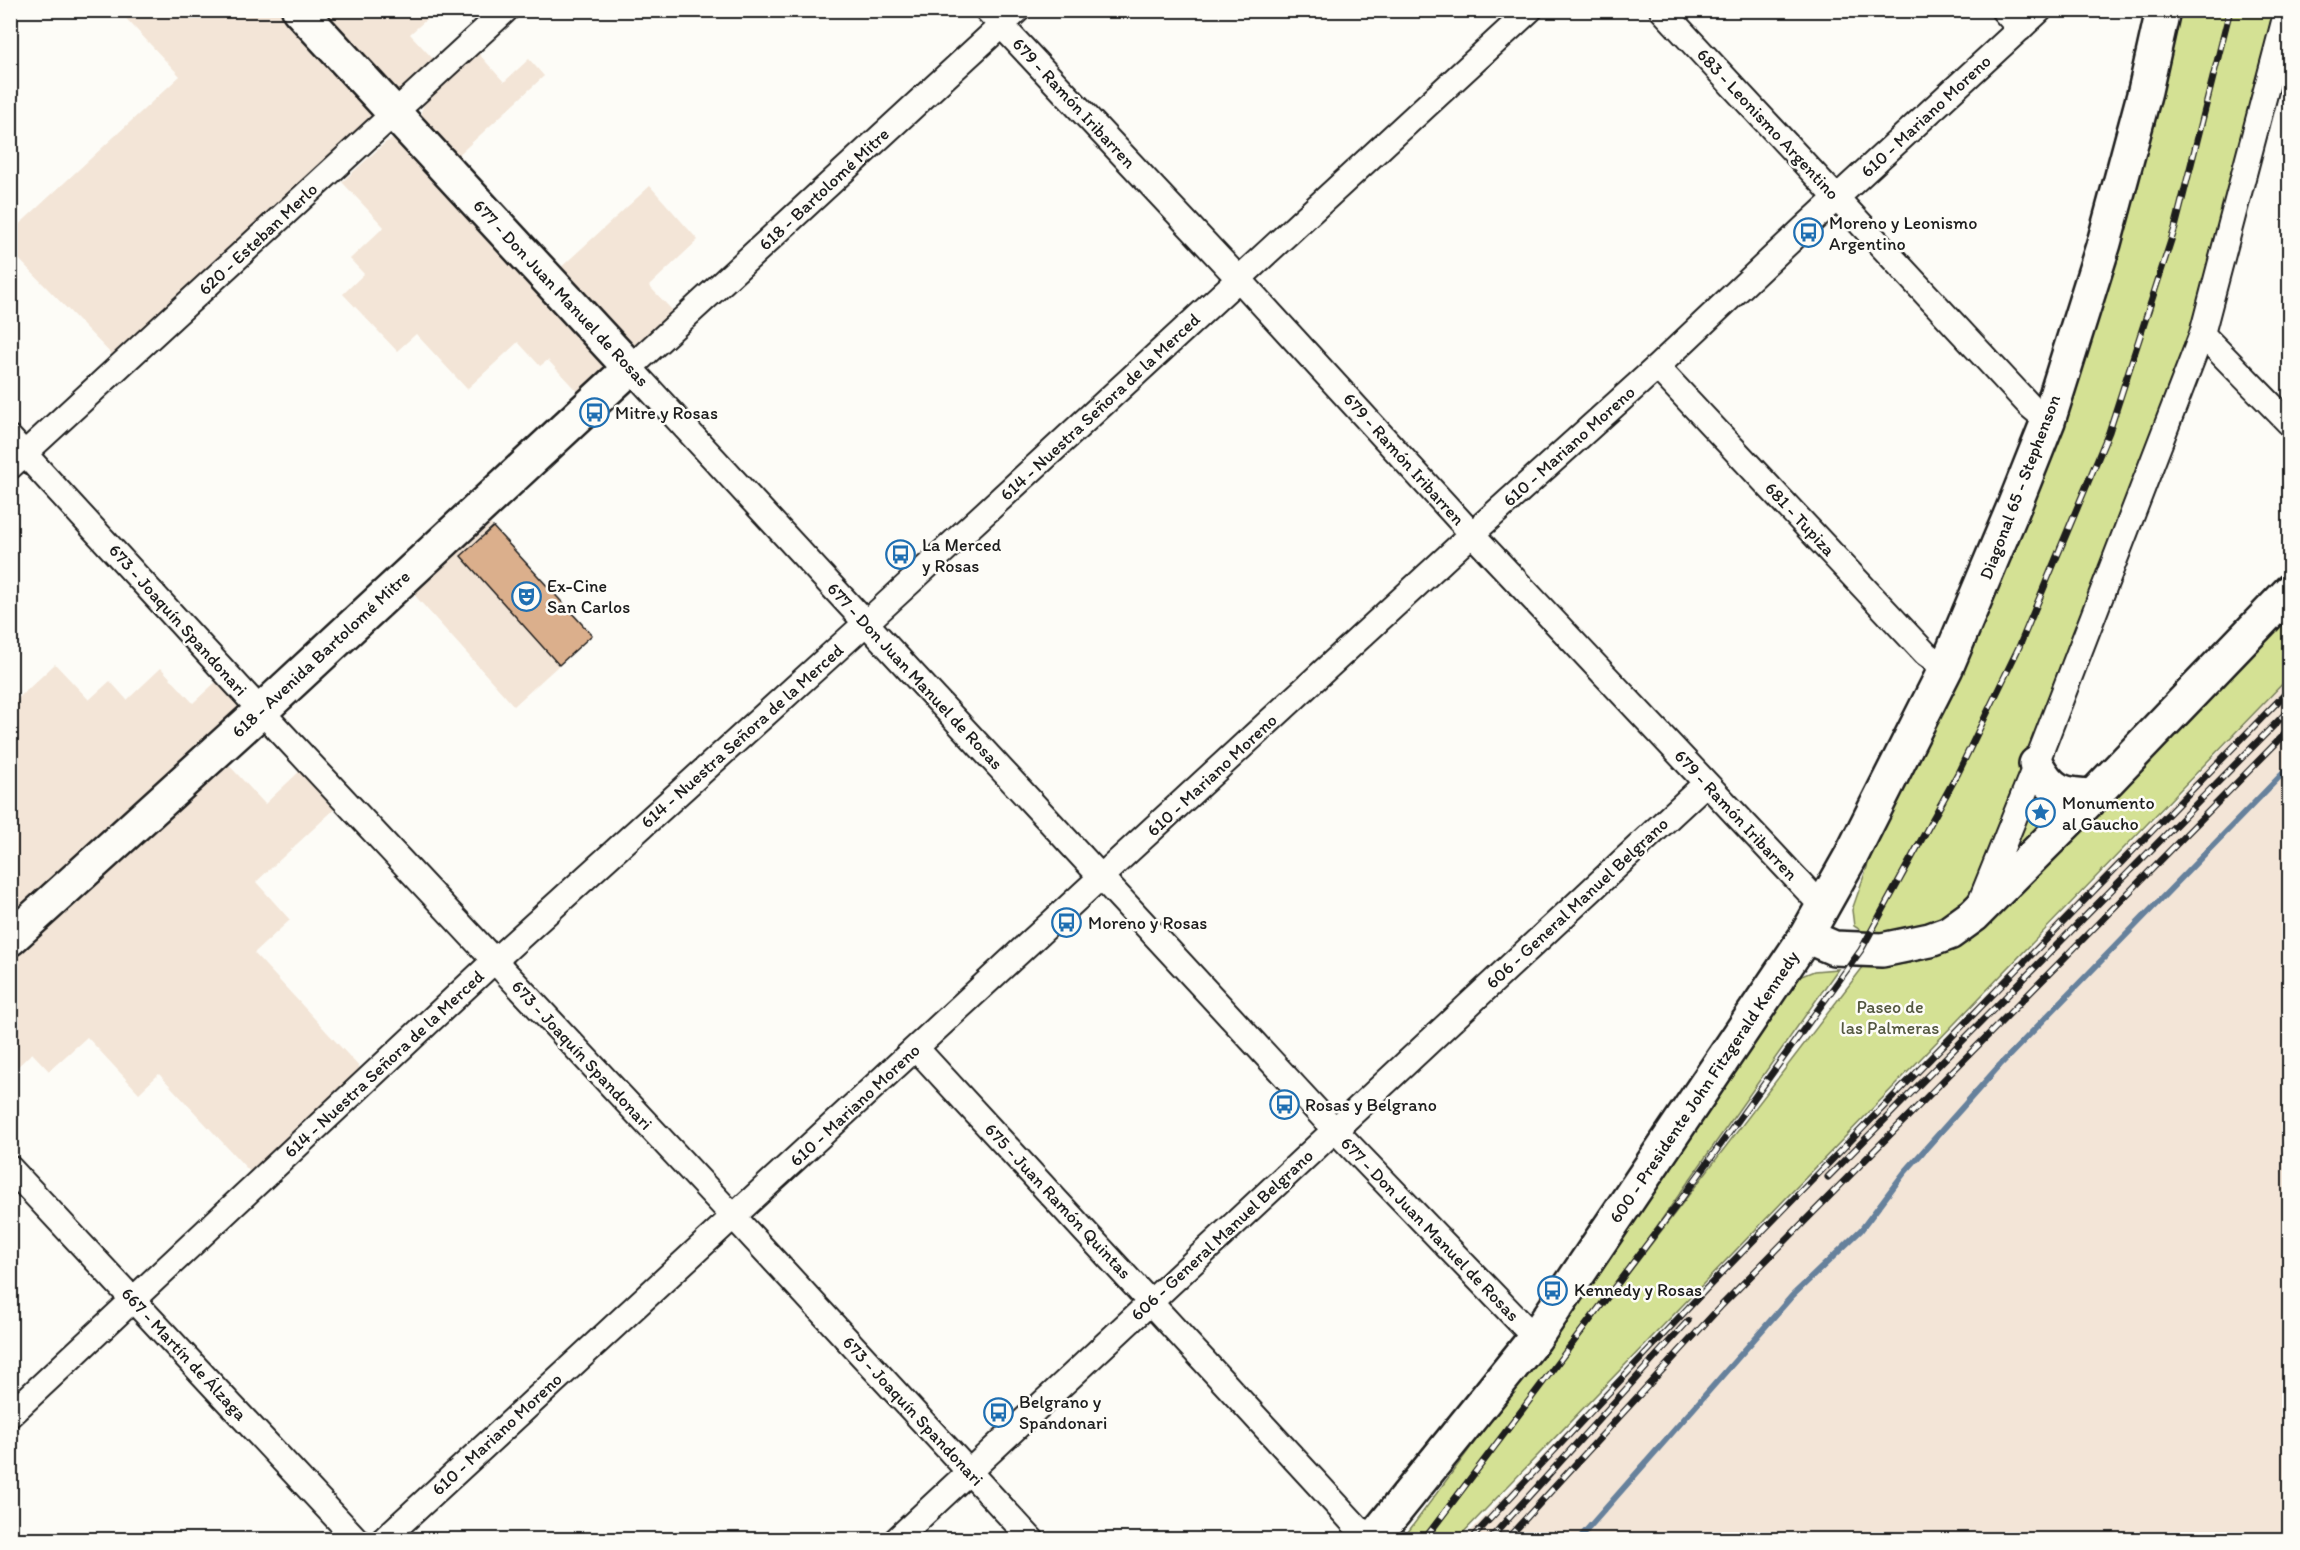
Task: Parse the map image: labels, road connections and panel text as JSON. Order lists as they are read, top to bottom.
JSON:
{
  "streets": {
    "street": [
      "679 - Ramón Iribarren",
      "610 - Mariano Moreno",
      "683 - Leonismo Argentino",
      "618 - Bartolomé Mitre",
      "620 - Esteban Merlo",
      "677 - Don Juan Manuel de Rosas",
      "614 - Nuestra Señora de la Merced",
      "Diagonal 65 - Stephenson",
      "681 - Tupiza",
      "673 - Joaquín Spandonari",
      "618 - Avenida Bartolomé Mitre",
      "606 - General Manuel Belgrano",
      "600 - Presidente John Fitzgerald Kennedy",
      "675 - Juan Ramón Quintas",
      "667 - Martín de Álzaga"
    ]
  },
  "crossings": [
    ["679 - Ramón Iribarren", "610 - Mariano Moreno"],
    ["679 - Ramón Iribarren", "618 - Bartolomé Mitre"],
    ["679 - Ramón Iribarren", "614 - Nuestra Señora de la Merced"],
    ["679 - Ramón Iribarren", "Diagonal 65 - Stephenson"],
    ["679 - Ramón Iribarren", "606 - General Manuel Belgrano"],
    ["610 - Mariano Moreno", "683 - Leonismo Argentino"],
    ["610 - Mariano Moreno", "677 - Don Juan Manuel de Rosas"],
    ["610 - Mariano Moreno", "681 - Tupiza"],
    ["610 - Mariano Moreno", "673 - Joaquín Spandonari"],
    ["610 - Mariano Moreno", "675 - Juan Ramón Quintas"],
    ["683 - Leonismo Argentino", "Diagonal 65 - Stephenson"],
    ["618 - Bartolomé Mitre", "677 - Don Juan Manuel de Rosas"],
    ["618 - Bartolomé Mitre", "618 - Avenida Bartolomé Mitre"],
    ["620 - Esteban Merlo", "677 - Don Juan Manuel de Rosas"],
    ["620 - Esteban Merlo", "673 - Joaquín Spandonari"],
    ["677 - Don Juan Manuel de Rosas", "614 - Nuestra Señora de la Merced"],
    ["677 - Don Juan Manuel de Rosas", "618 - Avenida Bartolomé Mitre"],
    ["677 - Don Juan Manuel de Rosas", "606 - General Manuel Belgrano"],
    ["677 - Don Juan Manuel de Rosas", "600 - Presidente John Fitzgerald Kennedy"],
    ["614 - Nuestra Señora de la Merced", "673 - Joaquín Spandonari"],
    ["614 - Nuestra Señora de la Merced", "667 - Martín de Álzaga"],
    ["Diagonal 65 - Stephenson", "681 - Tupiza"],
    ["Diagonal 65 - Stephenson", "600 - Presidente John Fitzgerald Kennedy"],
    ["673 - Joaquín Spandonari", "618 - Avenida Bartolomé Mitre"],
    ["673 - Joaquín Spandonari", "606 - General Manuel Belgrano"],
    ["606 - General Manuel Belgrano", "675 - Juan Ramón Quintas"],
    ["600 - Presidente John Fitzgerald Kennedy", "675 - Juan Ramón Quintas"]
  ],
  "parks": ["Paseo de las Palmeras"],
  "places": {
    "bus stop": [
      "Moreno y Leonismo Argentino",
      "Mitre y Rosas",
      "La Merced y Rosas",
      "Moreno y Rosas",
      "Rosas y Belgrano",
      "Kennedy y Rosas",
      "Belgrano y Spandonari"
    ],
    "theatre": ["Ex-Cine San Carlos"],
    "place": ["Monumento al Gaucho"]
  }
}
